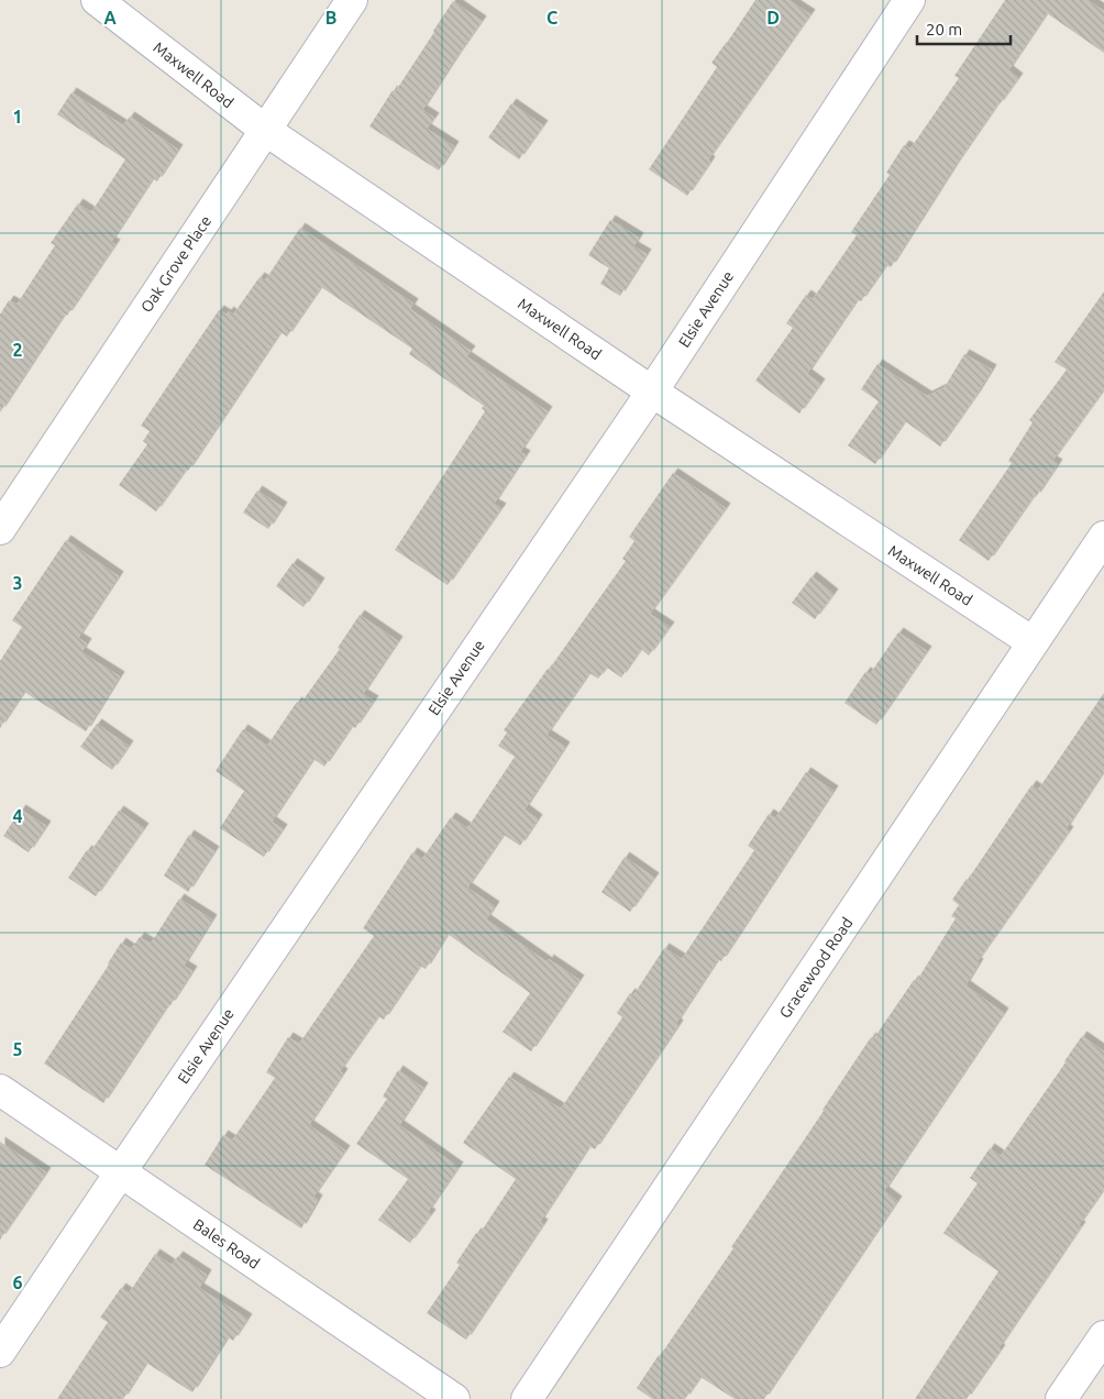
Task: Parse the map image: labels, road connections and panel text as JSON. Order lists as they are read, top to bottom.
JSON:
{
  "streets": {
    "street": [
      "Maxwell Road",
      "Oak Grove Place",
      "Elsie Avenue",
      "Gracewood Road",
      "Bales Road"
    ]
  },
  "crossings": [
    ["Maxwell Road", "Oak Grove Place"],
    ["Maxwell Road", "Elsie Avenue"],
    ["Maxwell Road", "Gracewood Road"],
    ["Elsie Avenue", "Bales Road"]
  ],
  "scale_bar": "20 m",
  "grid": {
    "columns": [
      "A",
      "B",
      "C",
      "D"
    ],
    "rows": [
      "1",
      "2",
      "3",
      "4",
      "5",
      "6"
    ]
  }
}
